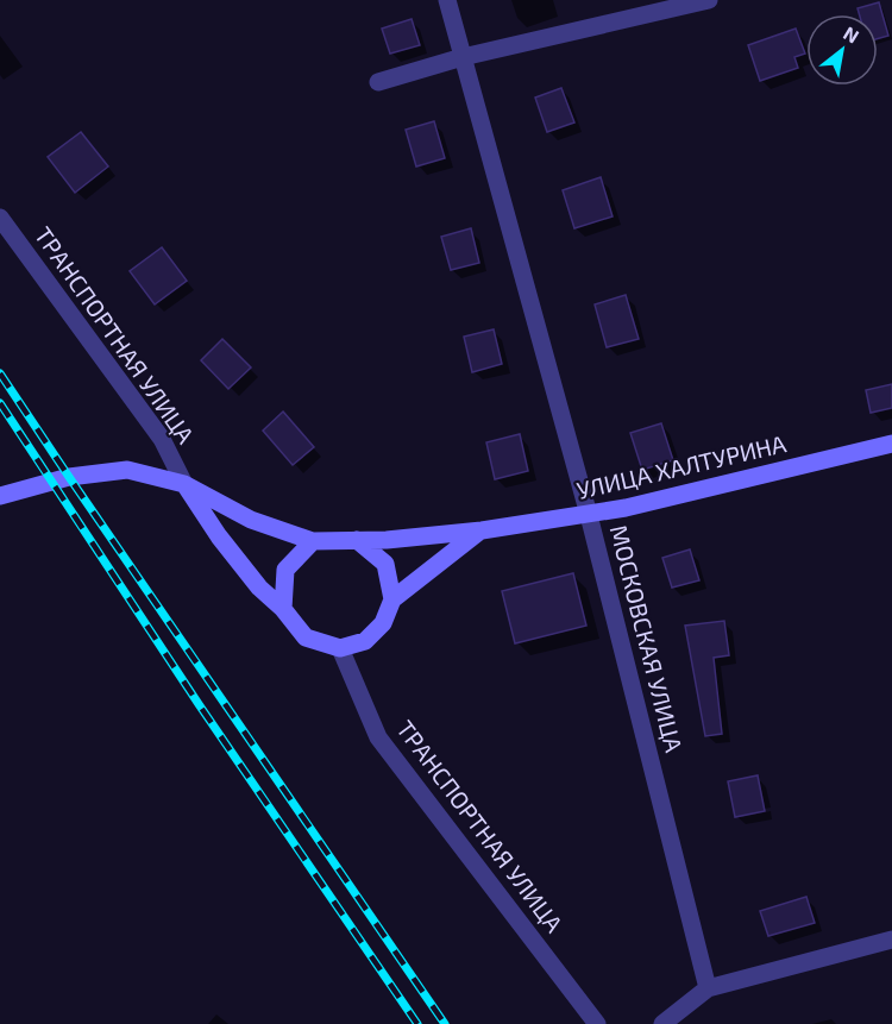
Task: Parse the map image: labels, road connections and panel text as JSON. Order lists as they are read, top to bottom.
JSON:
{
  "streets": {
    "main road": ["УЛИЦА ХАЛТУРИНА"],
    "street": ["ТРАНСПОРТНАЯ УЛИЦА", "МОСКОВСКАЯ УЛИЦА"]
  },
  "crossings": [
    ["ТРАНСПОРТНАЯ УЛИЦА", "УЛИЦА ХАЛТУРИНА"],
    ["УЛИЦА ХАЛТУРИНА", "МОСКОВСКАЯ УЛИЦА"]
  ],
  "north": "top right"
}
